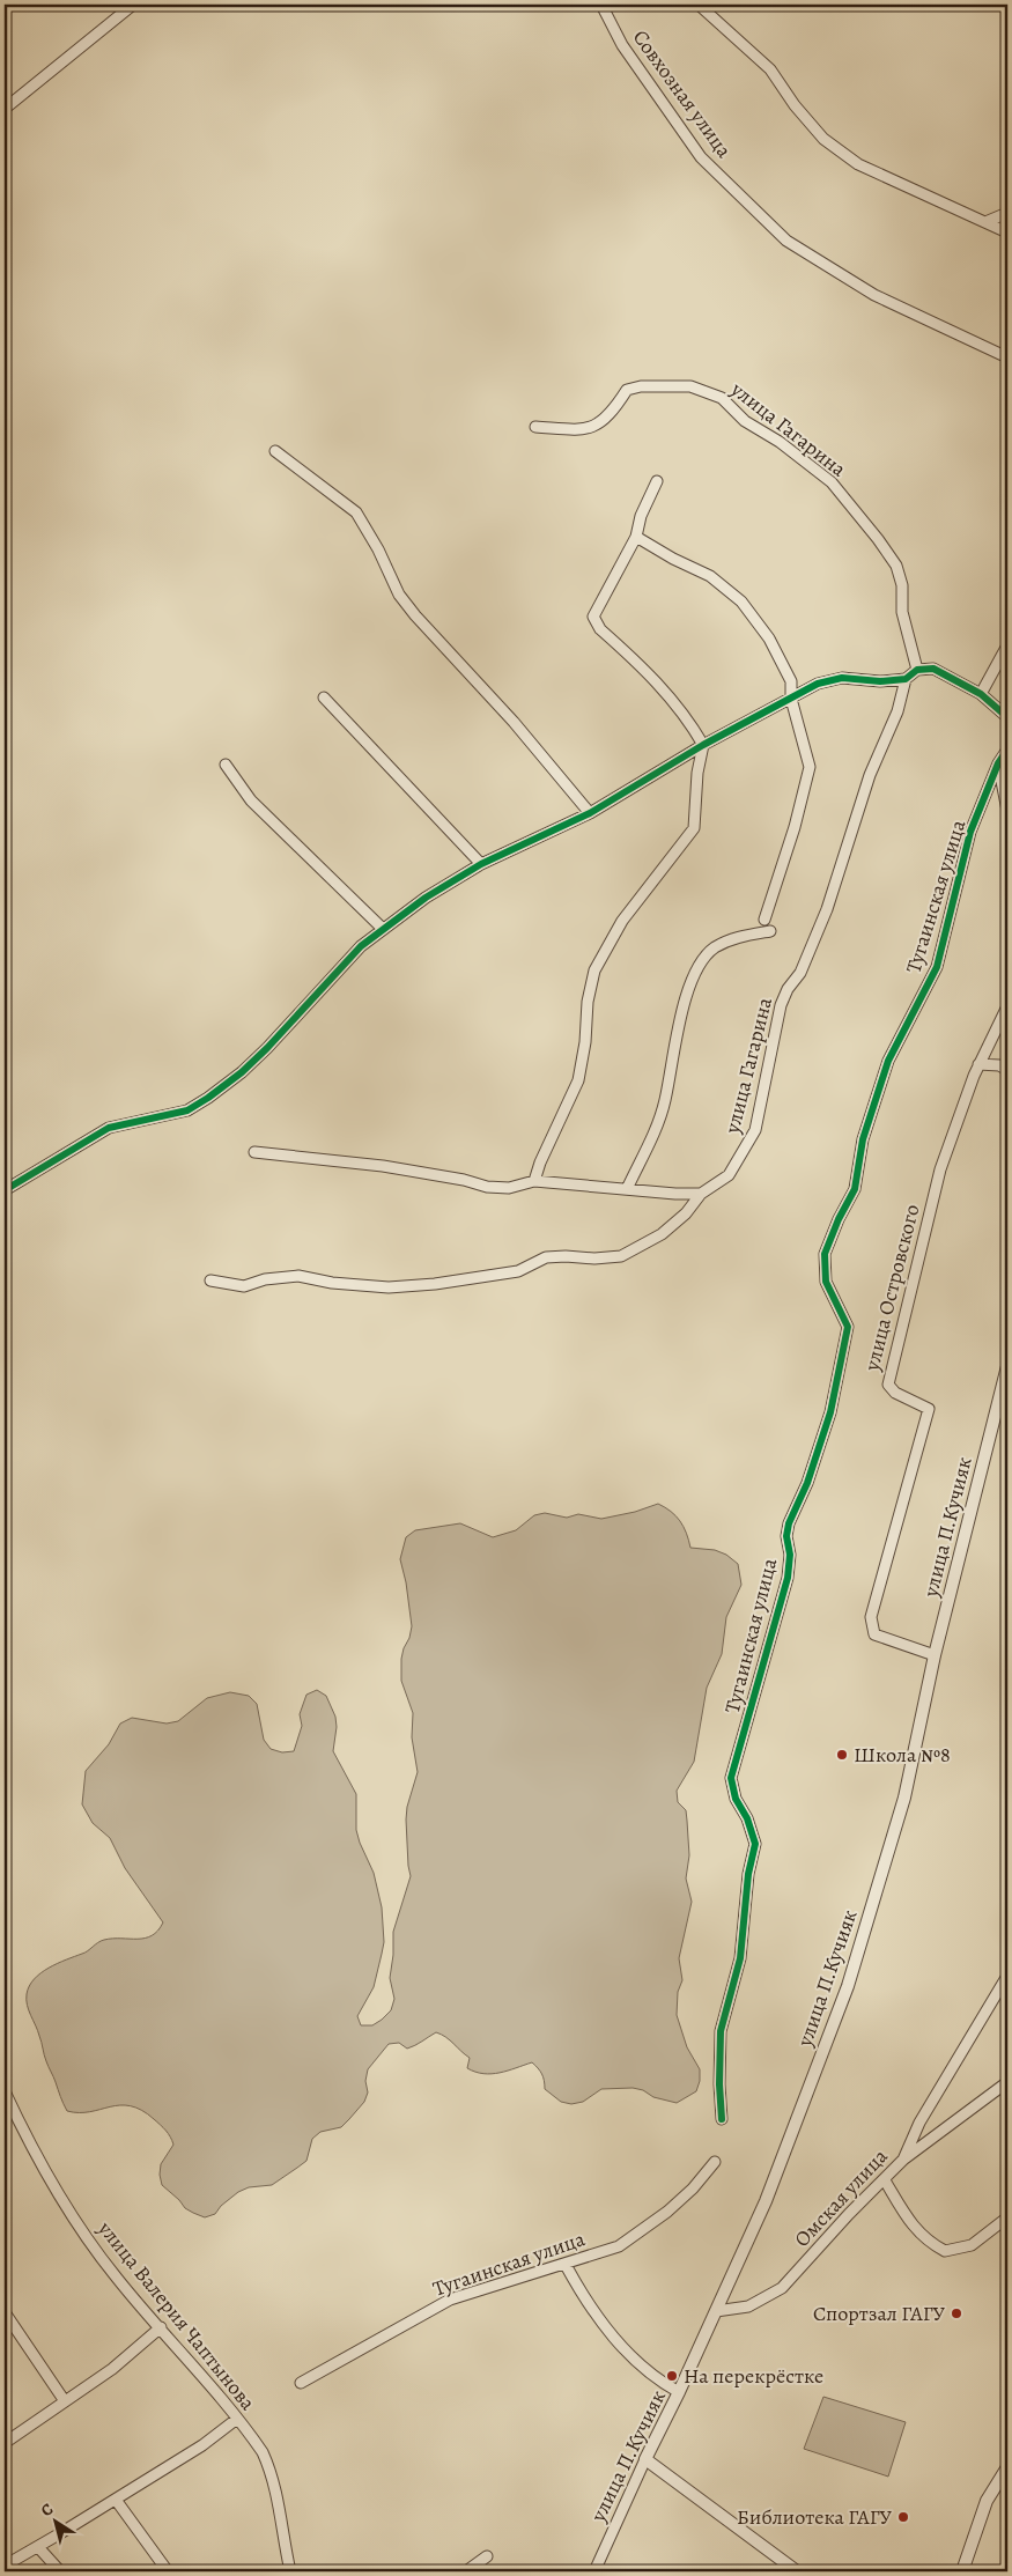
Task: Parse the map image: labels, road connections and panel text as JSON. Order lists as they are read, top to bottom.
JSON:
{
  "streets": {
    "street": [
      "Совхозная улица",
      "улица Гагарина",
      "Тугаинская улица",
      "улица Островского",
      "улица П.Кучияк",
      "Омская улица",
      "улица Валерия Чаптынова"
    ]
  },
  "crossings": [
    ["улица Островского", "улица П.Кучияк"],
    ["улица П.Кучияк", "Омская улица"]
  ],
  "places": [
    "Школа №8",
    "Спортзал ГАГУ",
    "На перекрёстке",
    "Библиотека ГАГУ"
  ],
  "north": "top left"
}
